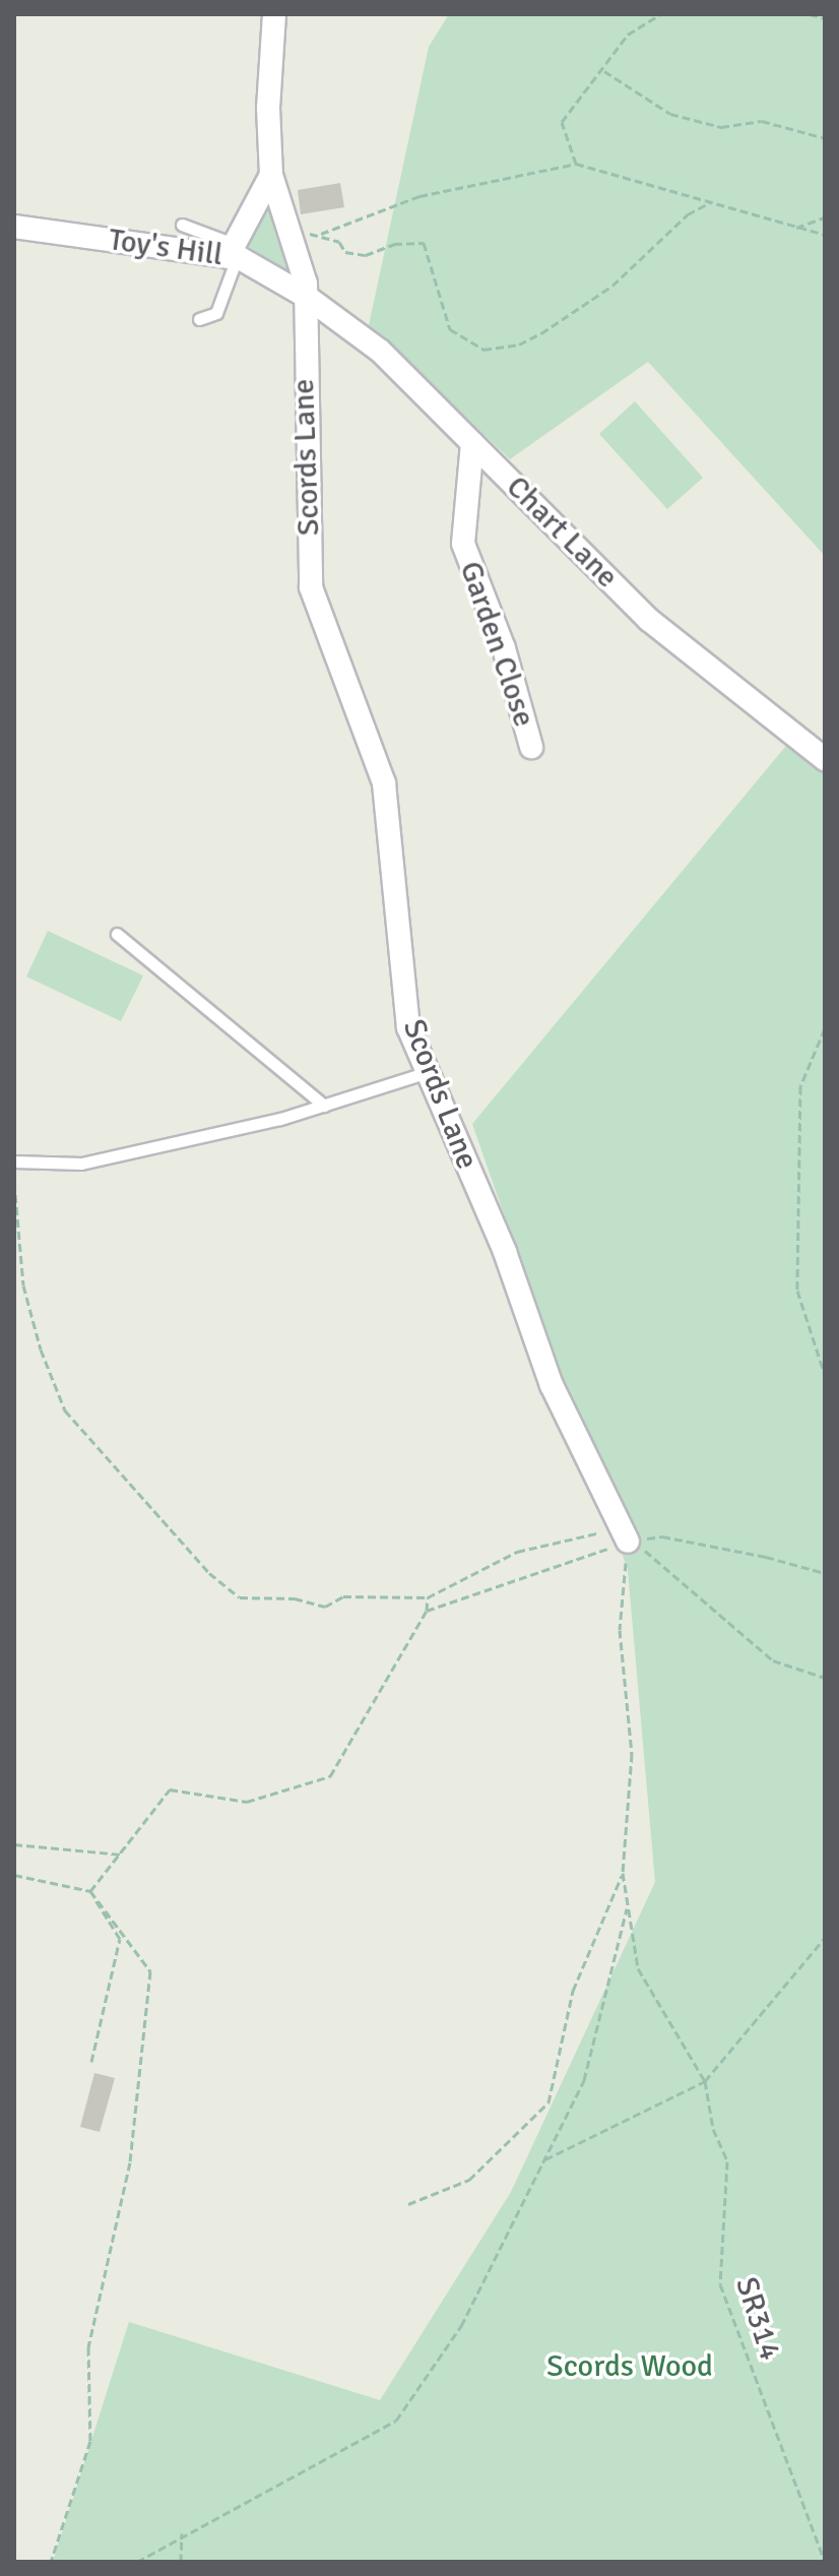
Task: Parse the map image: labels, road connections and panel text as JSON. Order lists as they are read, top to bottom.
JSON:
{
  "streets": {
    "street": [
      "Toy's Hill",
      "Scords Lane",
      "Chart Lane",
      "Garden Close"
    ],
    "path": ["SR314"]
  },
  "crossings": [
    ["Toy's Hill", "Scords Lane"],
    ["Toy's Hill", "Chart Lane"],
    ["Scords Lane", "Chart Lane"],
    ["Chart Lane", "Garden Close"]
  ],
  "parks": ["Scords Wood"]
}
